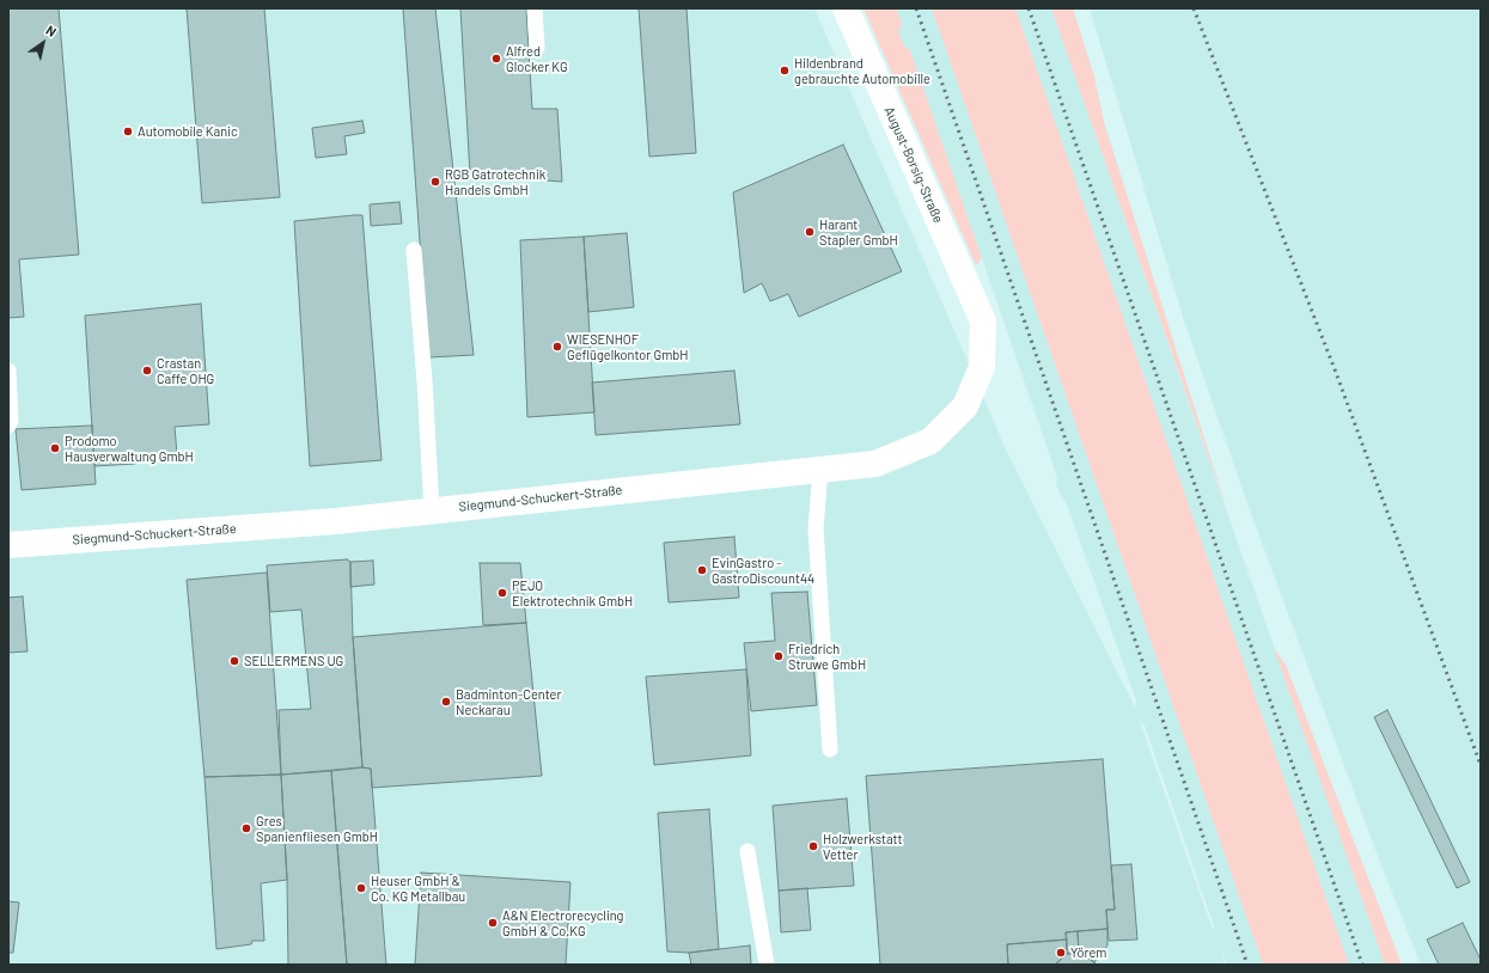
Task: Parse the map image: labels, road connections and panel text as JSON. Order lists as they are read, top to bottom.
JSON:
{
  "streets": {
    "street": ["August-Borsig-Straße", "Siegmund-Schuckert-Straße"]
  },
  "crossings": [
    ["August-Borsig-Straße", "Siegmund-Schuckert-Straße"]
  ],
  "places": [
    "Alfred Glocker KG",
    "Hildenbrand gebrauchte Automobille",
    "Automobile Kanic",
    "RGB Gatrotechnik Handels GmbH",
    "Harant Stapler GmbH",
    "WIESENHOF Geflügelkontor GmbH",
    "Crastan Caffe OHG",
    "Prodomo Hausverwaltung GmbH",
    "EvinGastro - GastroDiscount44",
    "PEJO Elektrotechnik GmbH",
    "Friedrich Struwe GmbH",
    "SELLERMENS UG",
    "Badminton-Center Neckarau",
    "Gres Spanienfliesen GmbH",
    "Holzwerkstatt Vetter",
    "Heuser GmbH & Co. KG Metallbau",
    "A&N Electrorecycling GmbH & Co.KG",
    "Yörem"
  ],
  "north": "top right"
}
